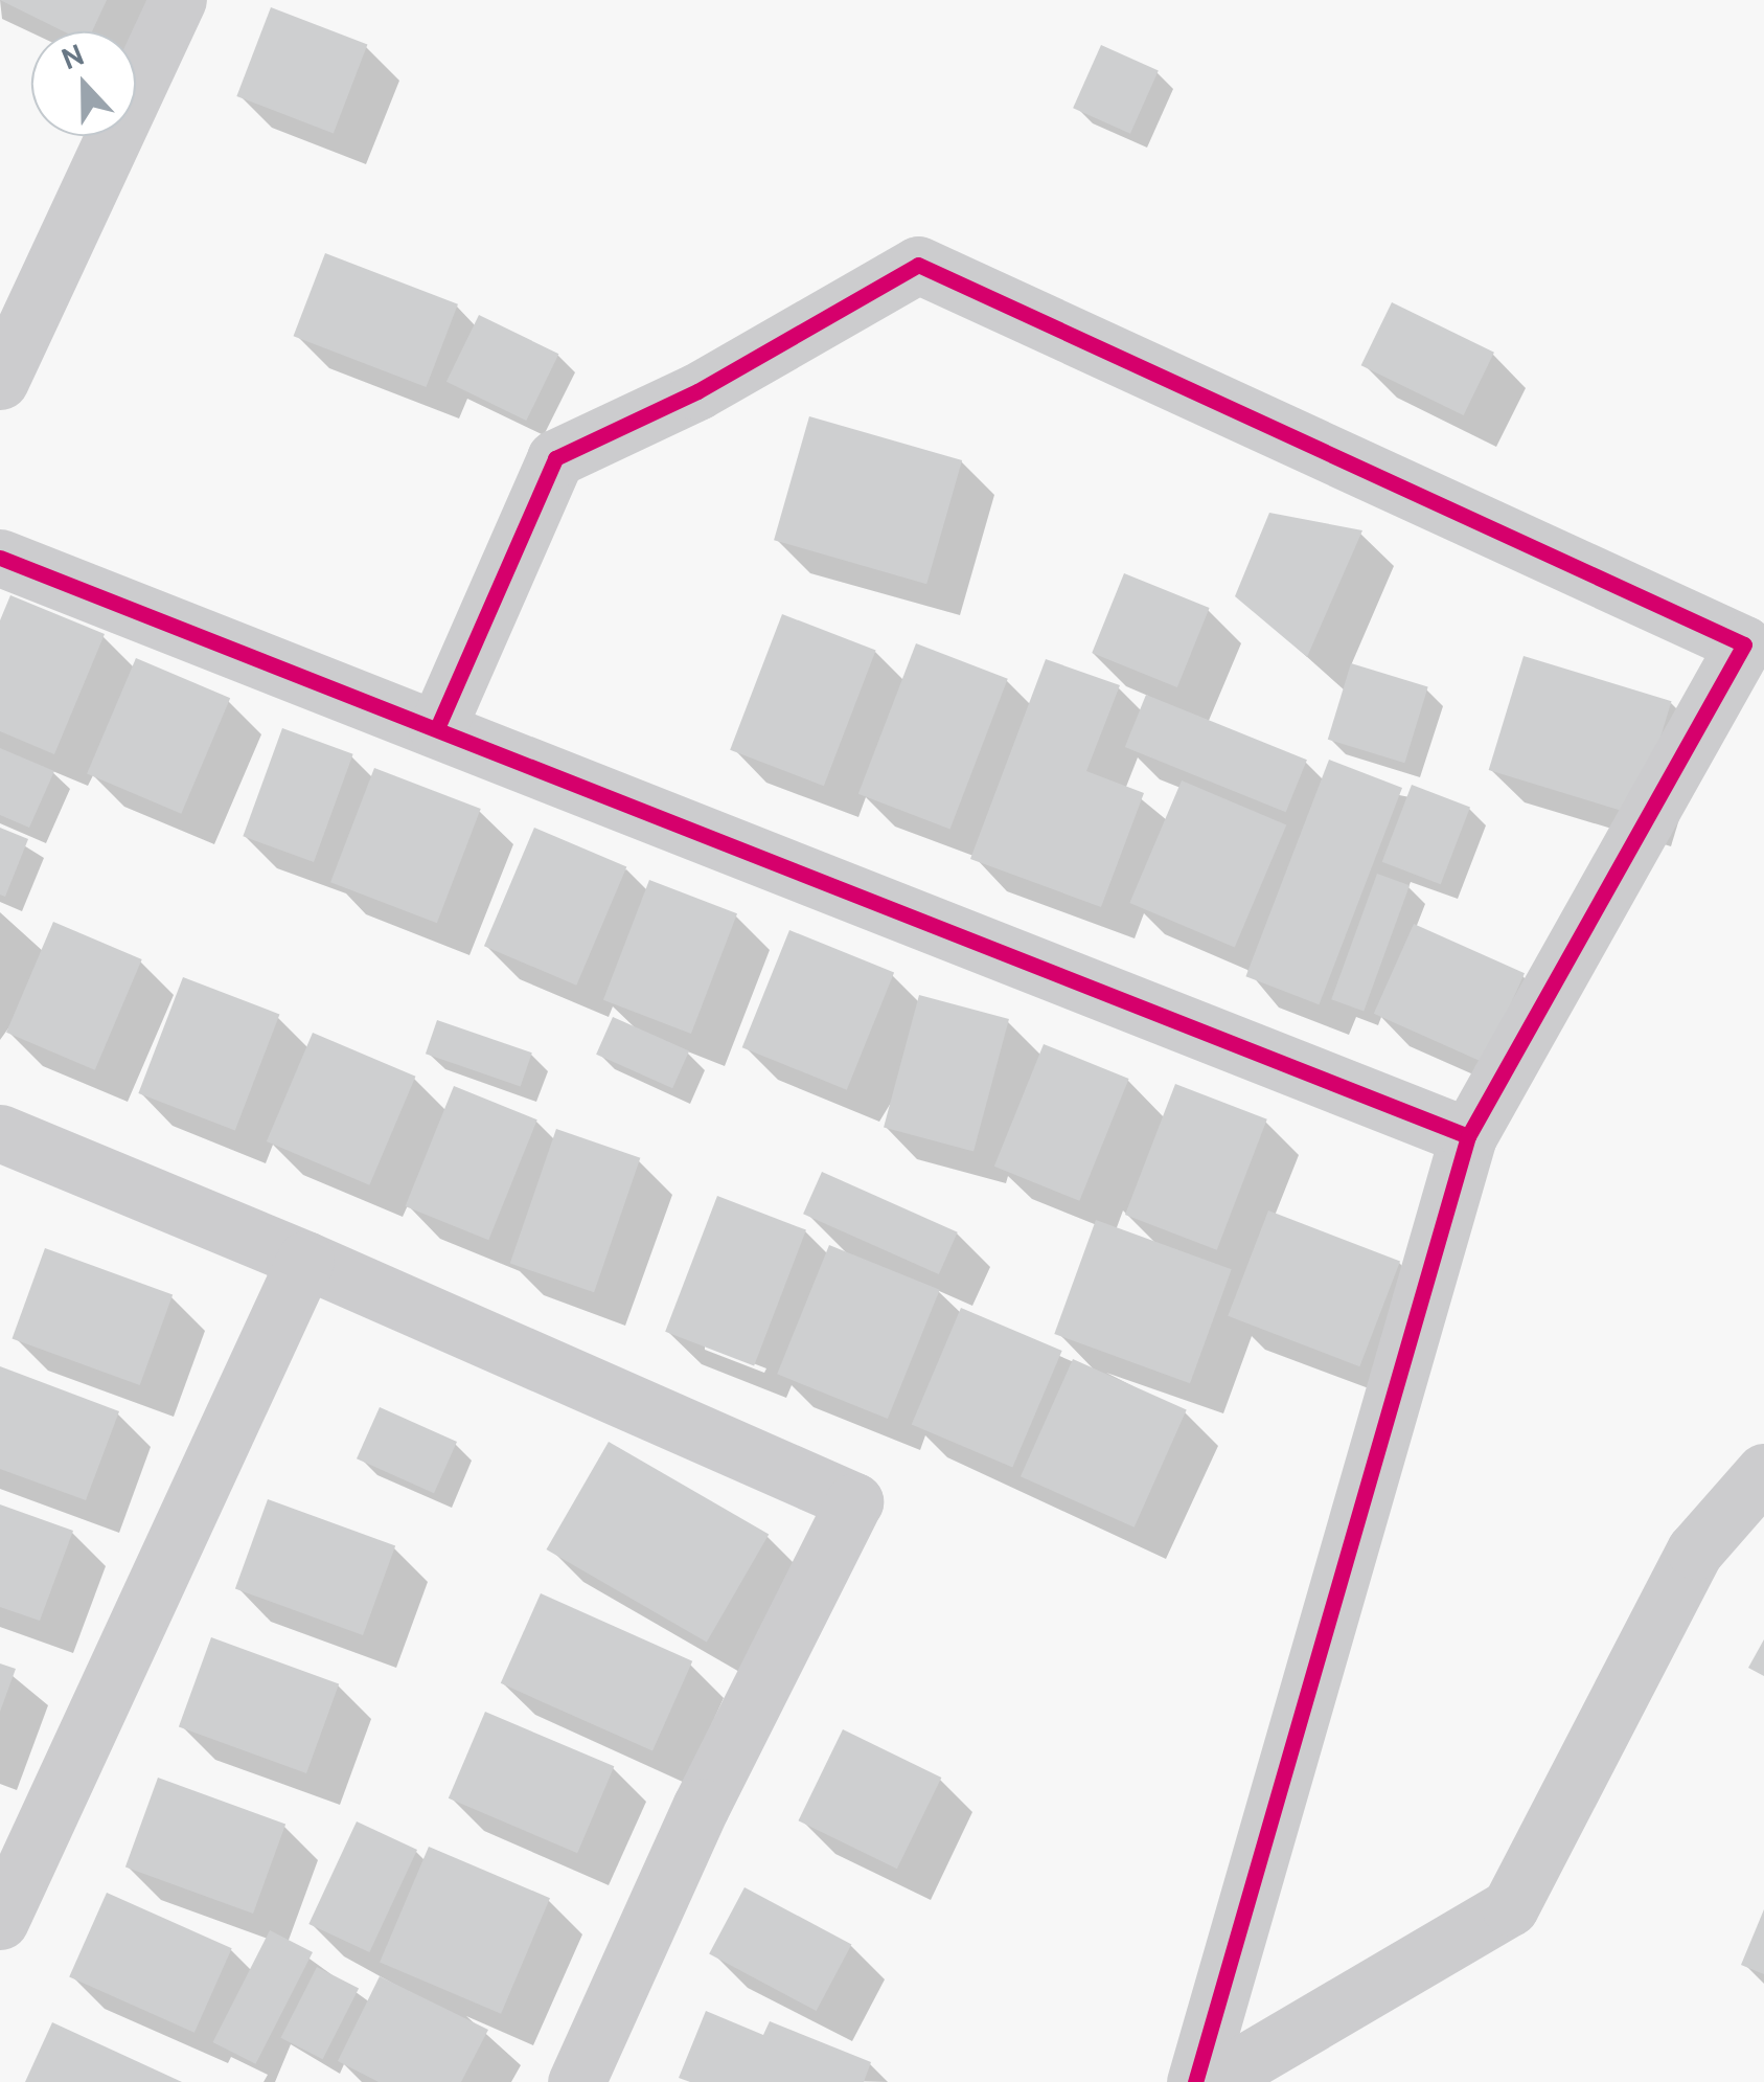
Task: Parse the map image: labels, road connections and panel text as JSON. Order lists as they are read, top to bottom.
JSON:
{
  "north": "top"
}
